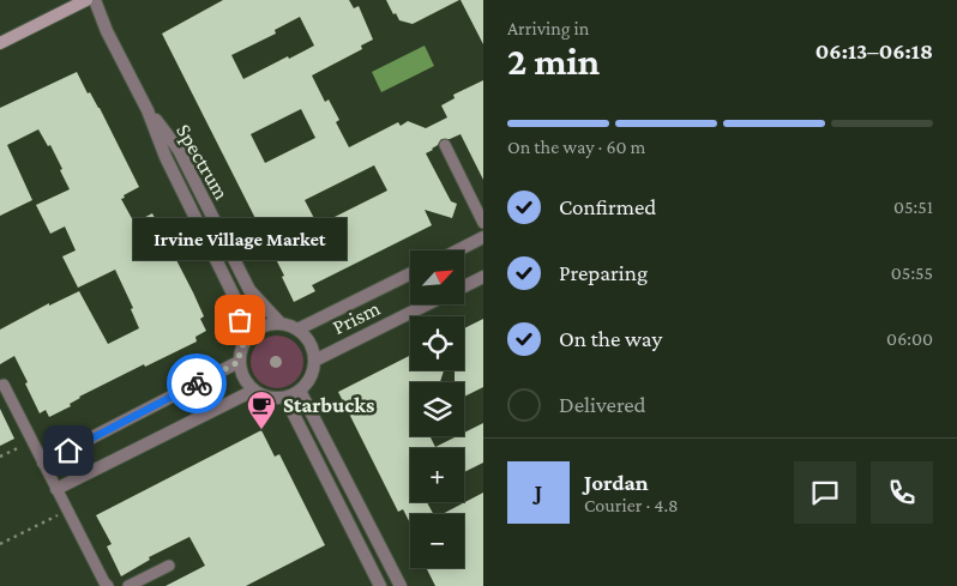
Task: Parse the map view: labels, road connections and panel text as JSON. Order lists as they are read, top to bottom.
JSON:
{
  "streets": {
    "street": ["Spectrum", "Prism"]
  },
  "crossings": [
    ["Spectrum", "Prism"]
  ],
  "places": {
    "other": ["Irvine Village Market"],
    "cafe": ["Starbucks"]
  },
  "north": "top right",
  "page": {
    "heading": ["2 min", "Arriving in", "06:13–06:18"],
    "panel": ["Jordan", "Courier · 4.8"],
    "bar": "On the way · 60 m",
    "list": [
      ["Confirmed", "05:51"],
      ["Preparing", "05:55"],
      ["On the way", "06:00"],
      "Delivered"
    ],
    "bubble": "Irvine Village Market",
    "map_buttons": ["+", "−"],
    "round": "J"
  }
}
